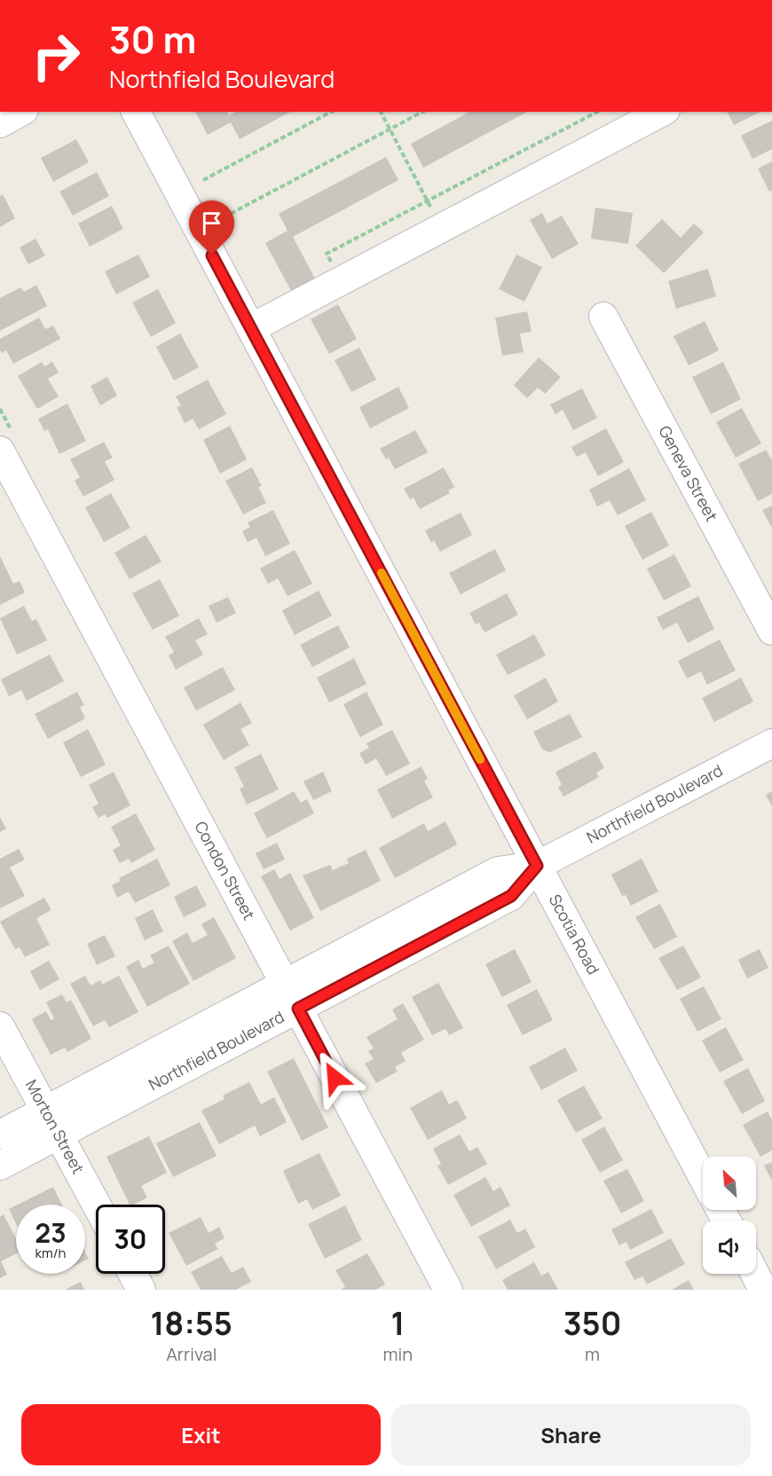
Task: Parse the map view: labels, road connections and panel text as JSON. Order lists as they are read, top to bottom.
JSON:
{
  "streets": {
    "street": [
      "Geneva Street",
      "Northfield Boulevard",
      "Condon Street",
      "Scotia Road",
      "Morton Street"
    ]
  },
  "crossings": [
    ["Northfield Boulevard", "Condon Street"],
    ["Northfield Boulevard", "Scotia Road"],
    ["Northfield Boulevard", "Morton Street"]
  ],
  "north": "top left",
  "page": {
    "turn": ["30 m", "Northfield Boulevard"],
    "speed": "23 km/h",
    "limit": "30",
    "eta": [
      "18:55",
      "Arrival",
      "1",
      "min",
      "350",
      "m"
    ],
    "buttons": ["Exit", "Share"]
  }
}
